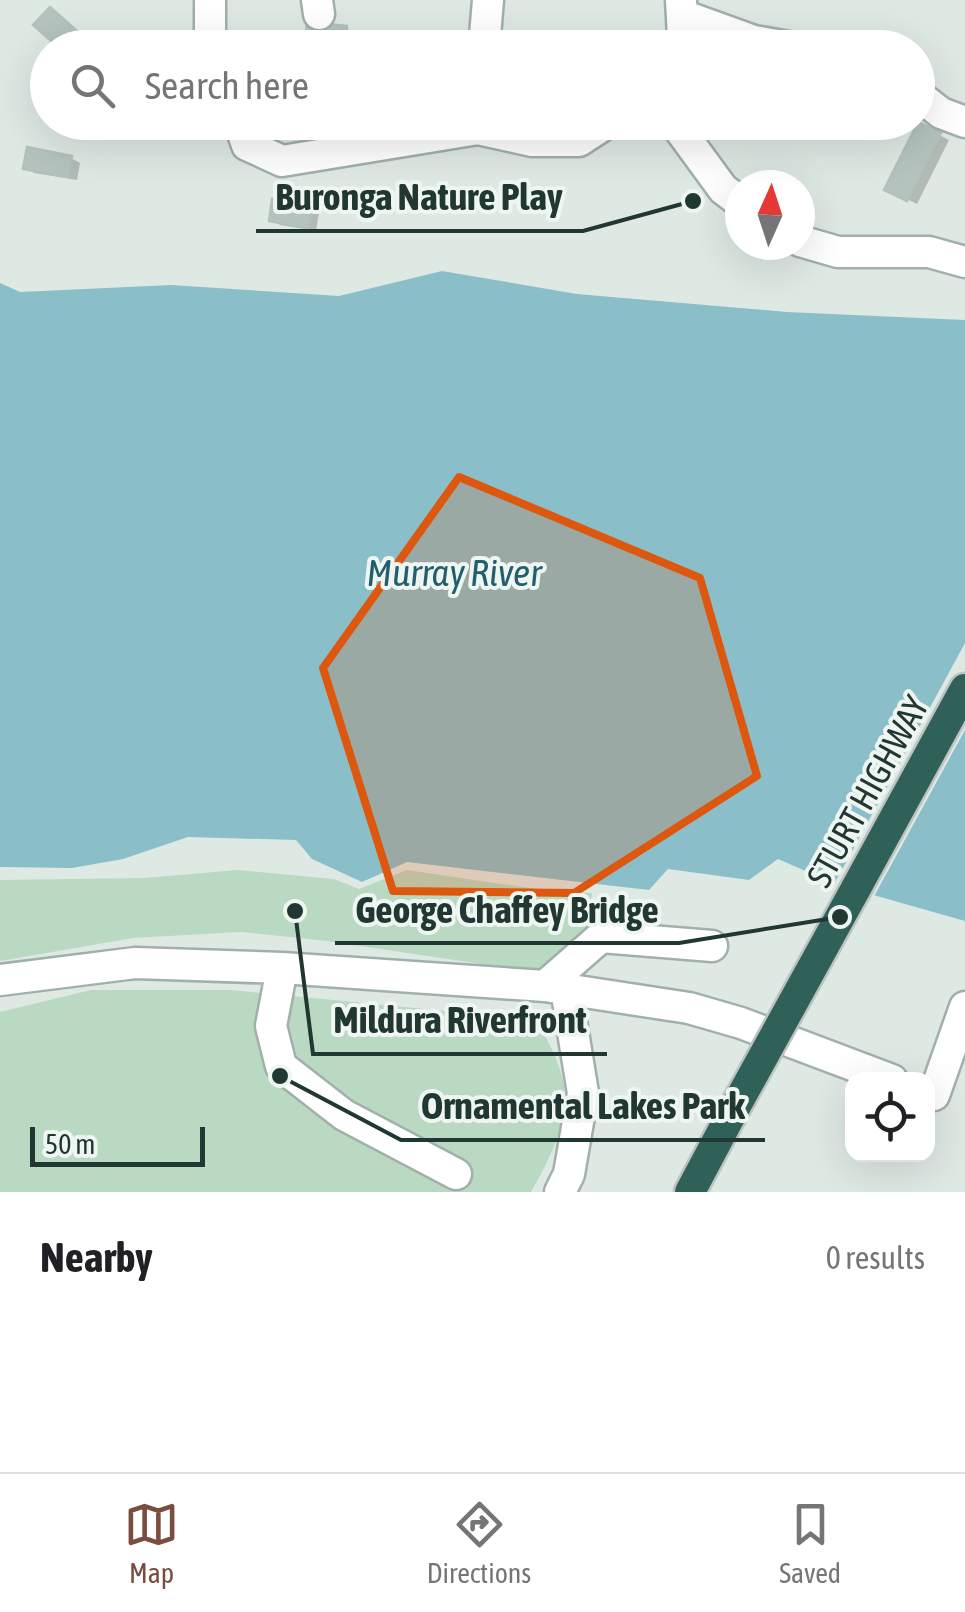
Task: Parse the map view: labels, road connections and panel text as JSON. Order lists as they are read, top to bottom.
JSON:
{
  "streets": {
    "highway": ["STURT HIGHWAY"]
  },
  "water": ["Murray River"],
  "places": [
    "Buronga Nature Play",
    "Mildura Riverfront",
    "George Chaffey Bridge",
    "Ornamental Lakes Park"
  ],
  "scale_bar": "50 m",
  "north": "top",
  "page": {
    "search": "Search here",
    "scale": "50 m",
    "heading": ["Nearby", "0 results"],
    "nav": ["Map", "Directions", "Saved"]
  }
}
